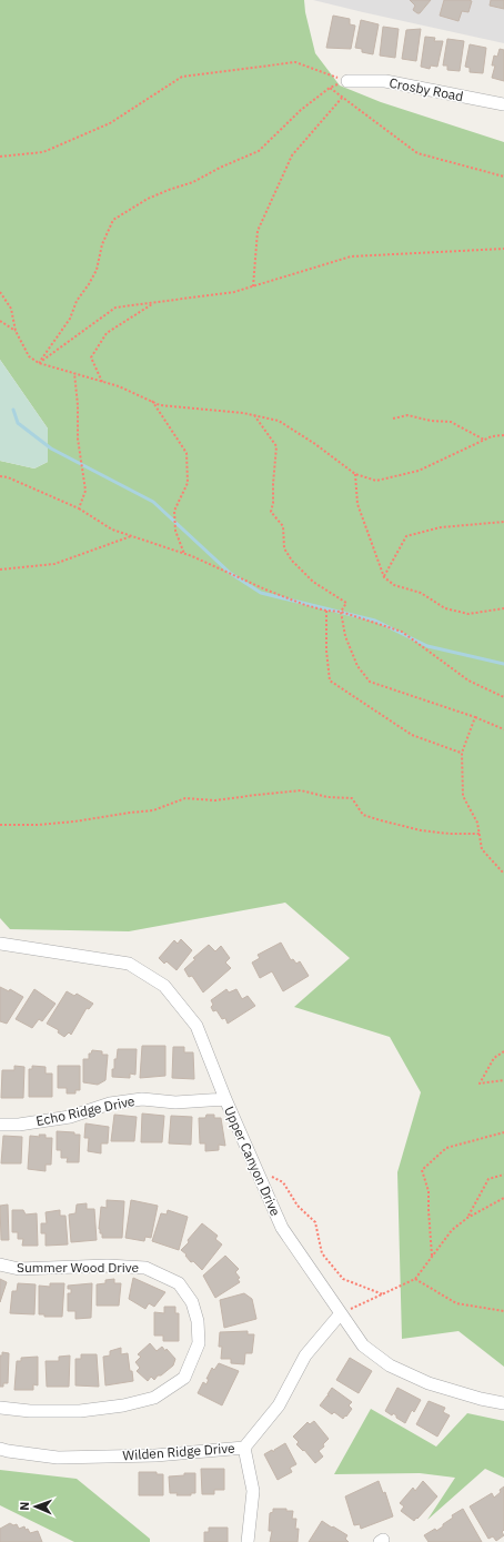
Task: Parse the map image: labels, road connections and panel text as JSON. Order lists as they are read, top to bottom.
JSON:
{
  "streets": {
    "street": [
      "Crosby Road",
      "Echo Ridge Drive",
      "Upper Canyon Drive",
      "Summer Wood Drive",
      "Wilden Ridge Drive"
    ]
  },
  "crossings": [
    ["Echo Ridge Drive", "Upper Canyon Drive"],
    ["Upper Canyon Drive", "Wilden Ridge Drive"]
  ],
  "north": "left"
}
